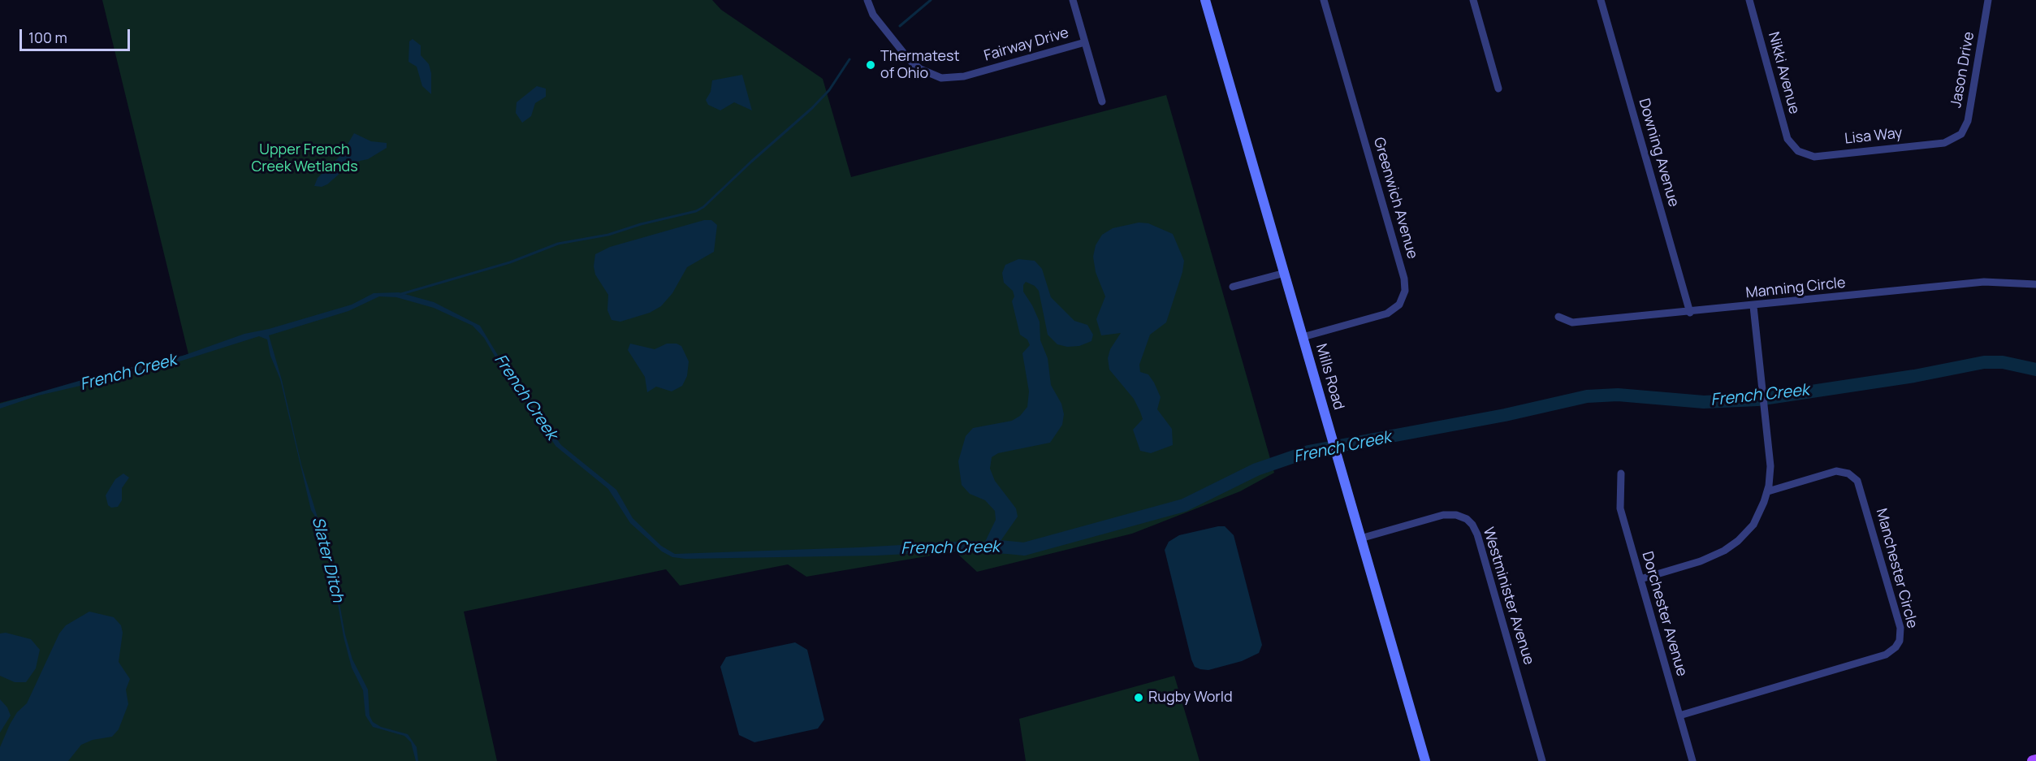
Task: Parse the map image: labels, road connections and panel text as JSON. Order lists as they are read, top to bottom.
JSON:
{
  "streets": {
    "street": [
      "Fairway Drive",
      "Jason Drive",
      "Nikki Avenue",
      "Lisa Way",
      "Downing Avenue",
      "Greenwich Avenue",
      "Manning Circle",
      "Mills Road",
      "Manchester Circle",
      "Westminister Avenue",
      "Dorchester Avenue"
    ]
  },
  "crossings": [
    ["Jason Drive", "Lisa Way"],
    ["Nikki Avenue", "Lisa Way"],
    ["Downing Avenue", "Manning Circle"],
    ["Greenwich Avenue", "Mills Road"],
    ["Mills Road", "Westminister Avenue"],
    ["Manchester Circle", "Dorchester Avenue"]
  ],
  "water": ["French Creek", "Slater Ditch"],
  "parks": ["Upper French Creek Wetlands"],
  "places": ["Thermatest of Ohio", "Rugby World"],
  "scale_bar": "100 m"
}
